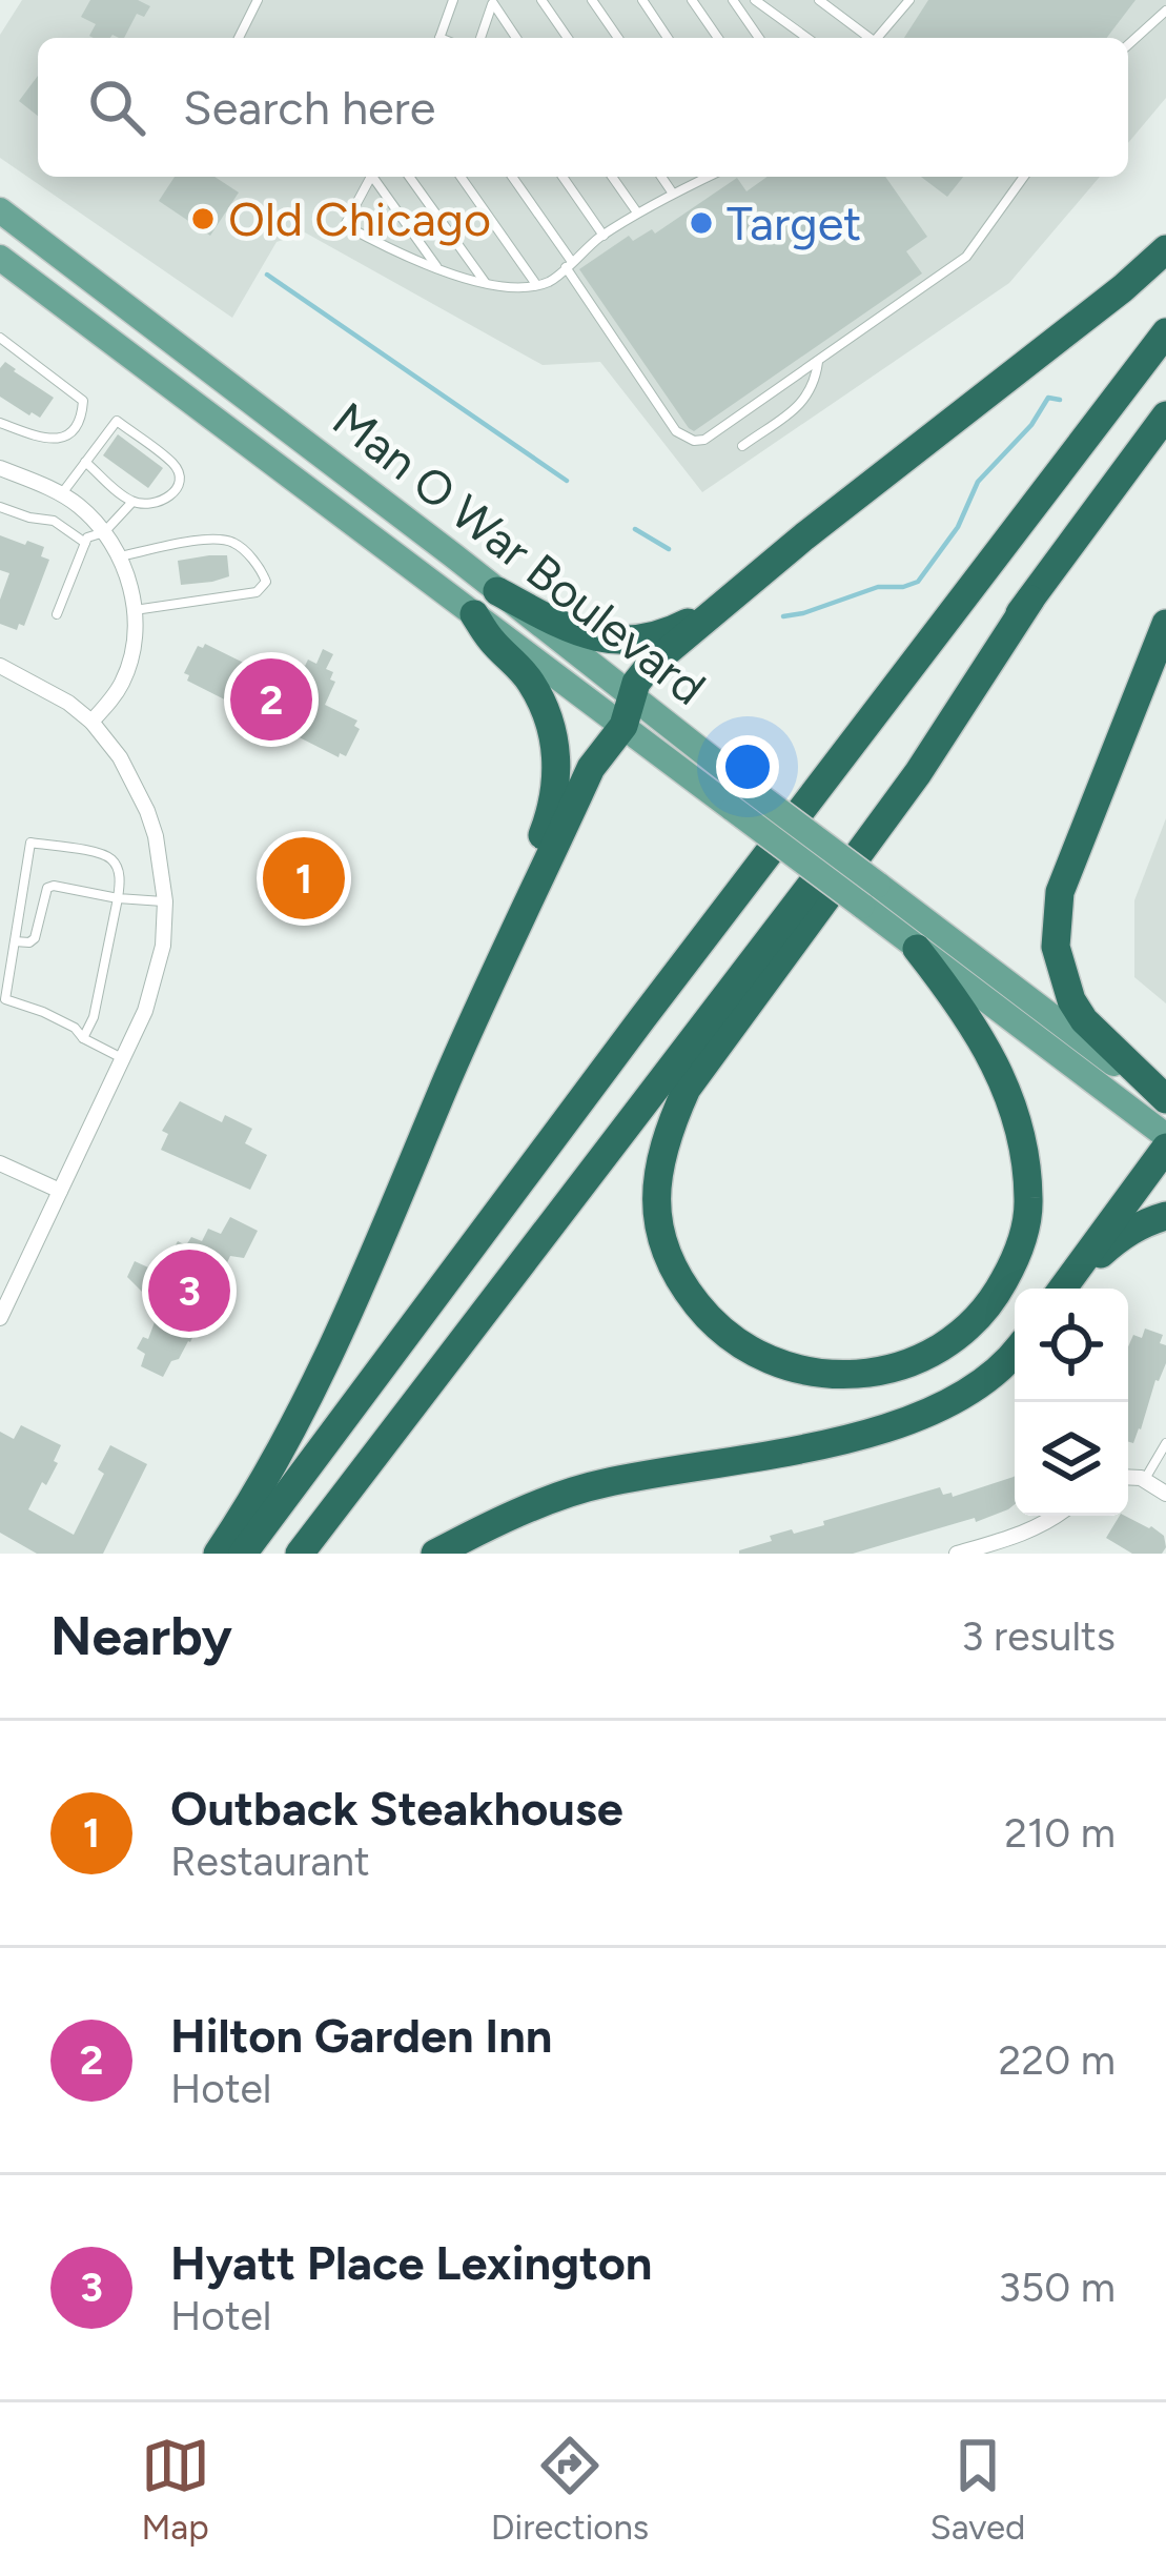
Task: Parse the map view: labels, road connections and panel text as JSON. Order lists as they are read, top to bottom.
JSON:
{
  "streets": {
    "main road": ["Man O War Boulevard"]
  },
  "places": ["Old Chicago", "Target"],
  "page": {
    "search": "Search here",
    "pins": ["2", "1", "3"],
    "heading": ["Nearby", "3 results"],
    "list": [
      {
        "mark": "1",
        "name": "Outback Steakhouse",
        "note": "Restaurant",
        "value": "210 m"
      },
      {
        "mark": "2",
        "name": "Hilton Garden Inn",
        "note": "Hotel",
        "value": "220 m"
      },
      {
        "mark": "3",
        "name": "Hyatt Place Lexington",
        "note": "Hotel",
        "value": "350 m"
      }
    ],
    "nav": ["Map", "Directions", "Saved"]
  }
}
